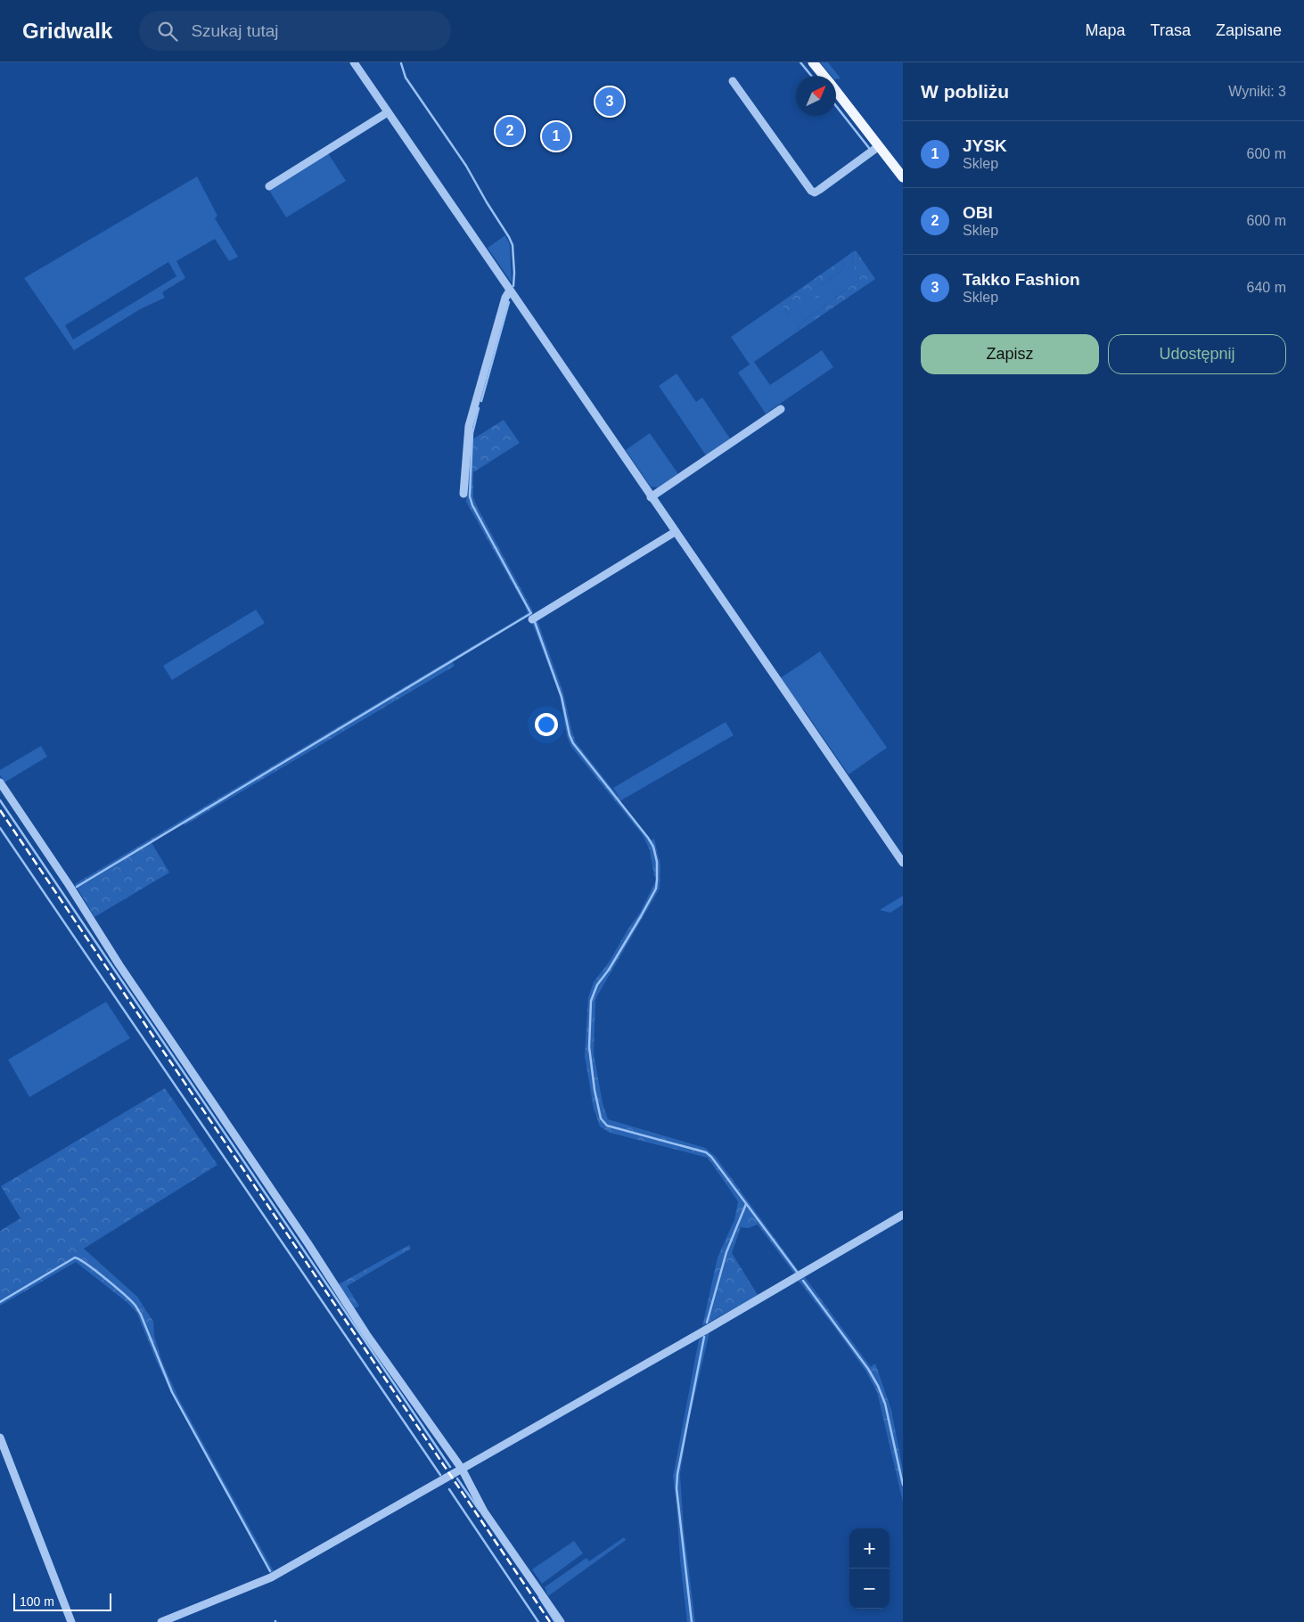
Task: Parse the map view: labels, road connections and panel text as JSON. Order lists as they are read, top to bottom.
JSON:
{
  "scale_bar": "100 m",
  "north": "top right",
  "page": {
    "header": "Gridwalk",
    "search": "Szukaj tutaj",
    "nav": ["Mapa", "Trasa", "Zapisane"],
    "heading": ["W pobliżu", "Wyniki: 3"],
    "pins": ["3", "2", "1"],
    "list": [
      {
        "mark": "1",
        "name": "JYSK",
        "note": "Sklep",
        "value": "600 m"
      },
      {
        "mark": "2",
        "name": "OBI",
        "note": "Sklep",
        "value": "600 m"
      },
      {
        "mark": "3",
        "name": "Takko Fashion",
        "note": "Sklep",
        "value": "640 m"
      }
    ],
    "buttons": ["Zapisz", "Udostępnij"],
    "map_buttons": ["+", "−"],
    "scale": "100 m"
  }
}
